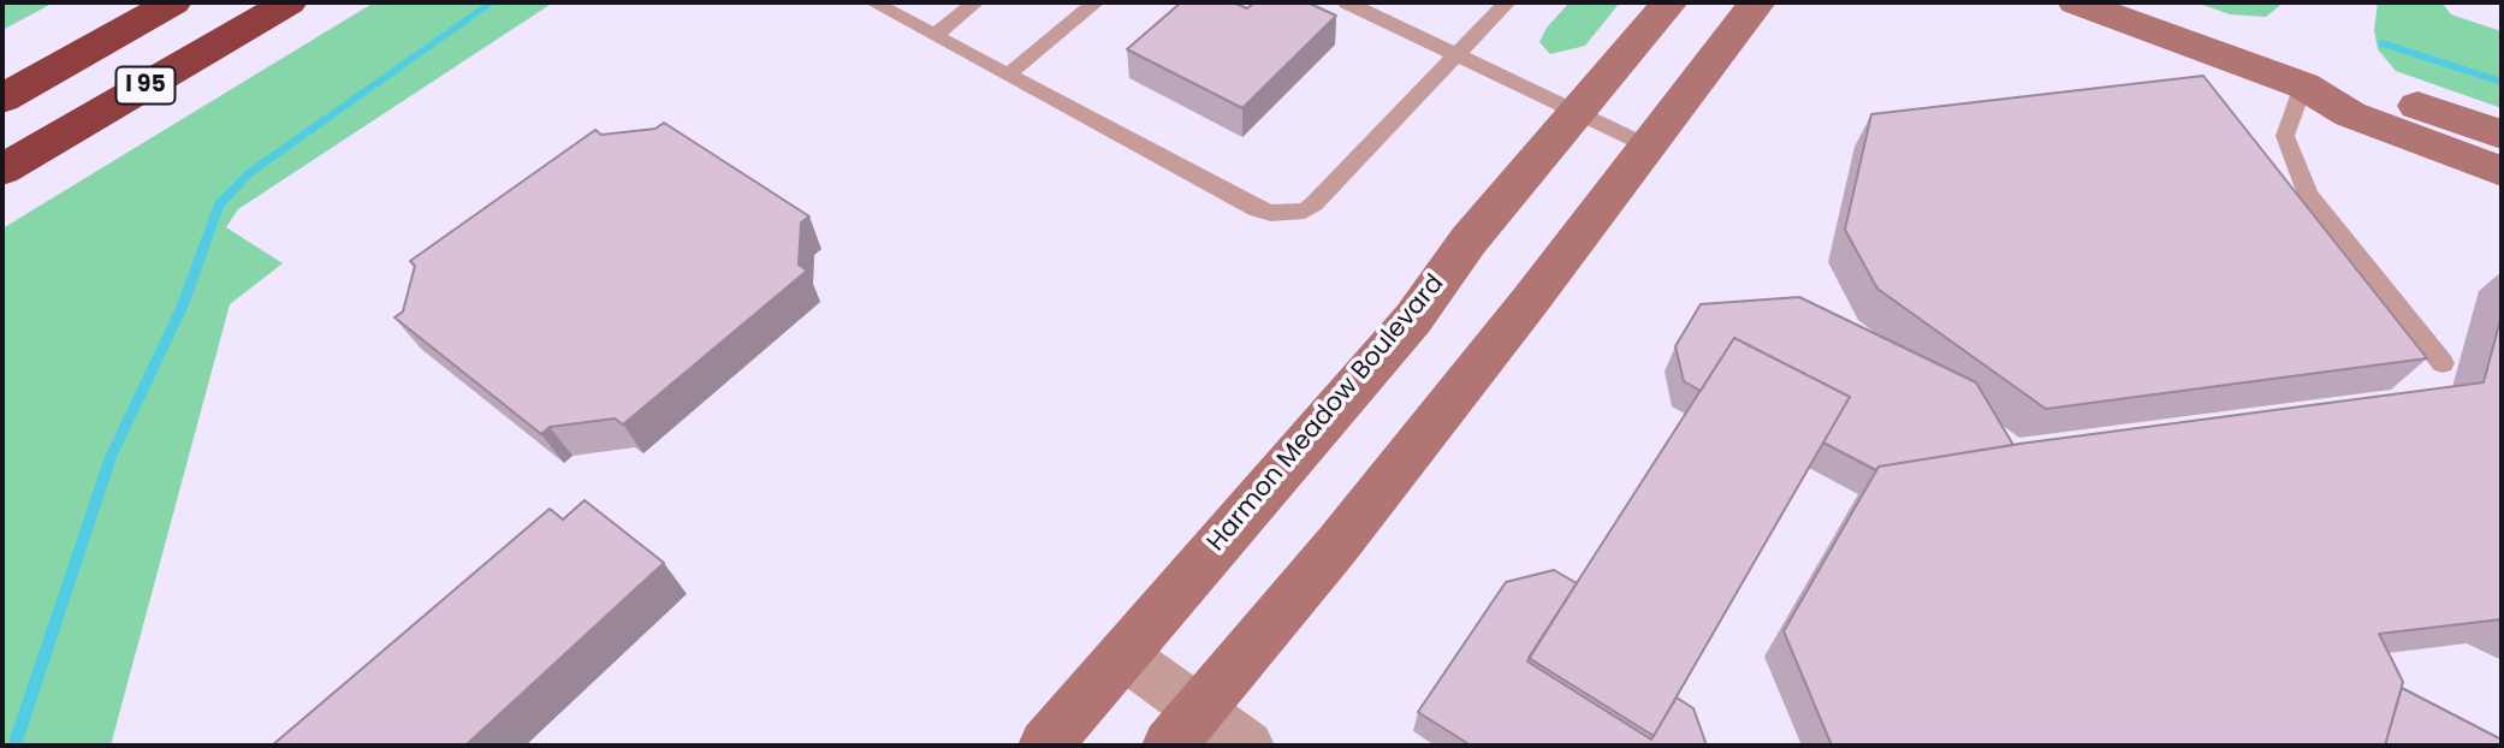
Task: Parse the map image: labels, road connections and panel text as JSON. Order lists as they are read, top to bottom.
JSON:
{
  "streets": {
    "highway": ["I 95"],
    "street": ["Harmon Meadow Boulevard"]
  }
}
